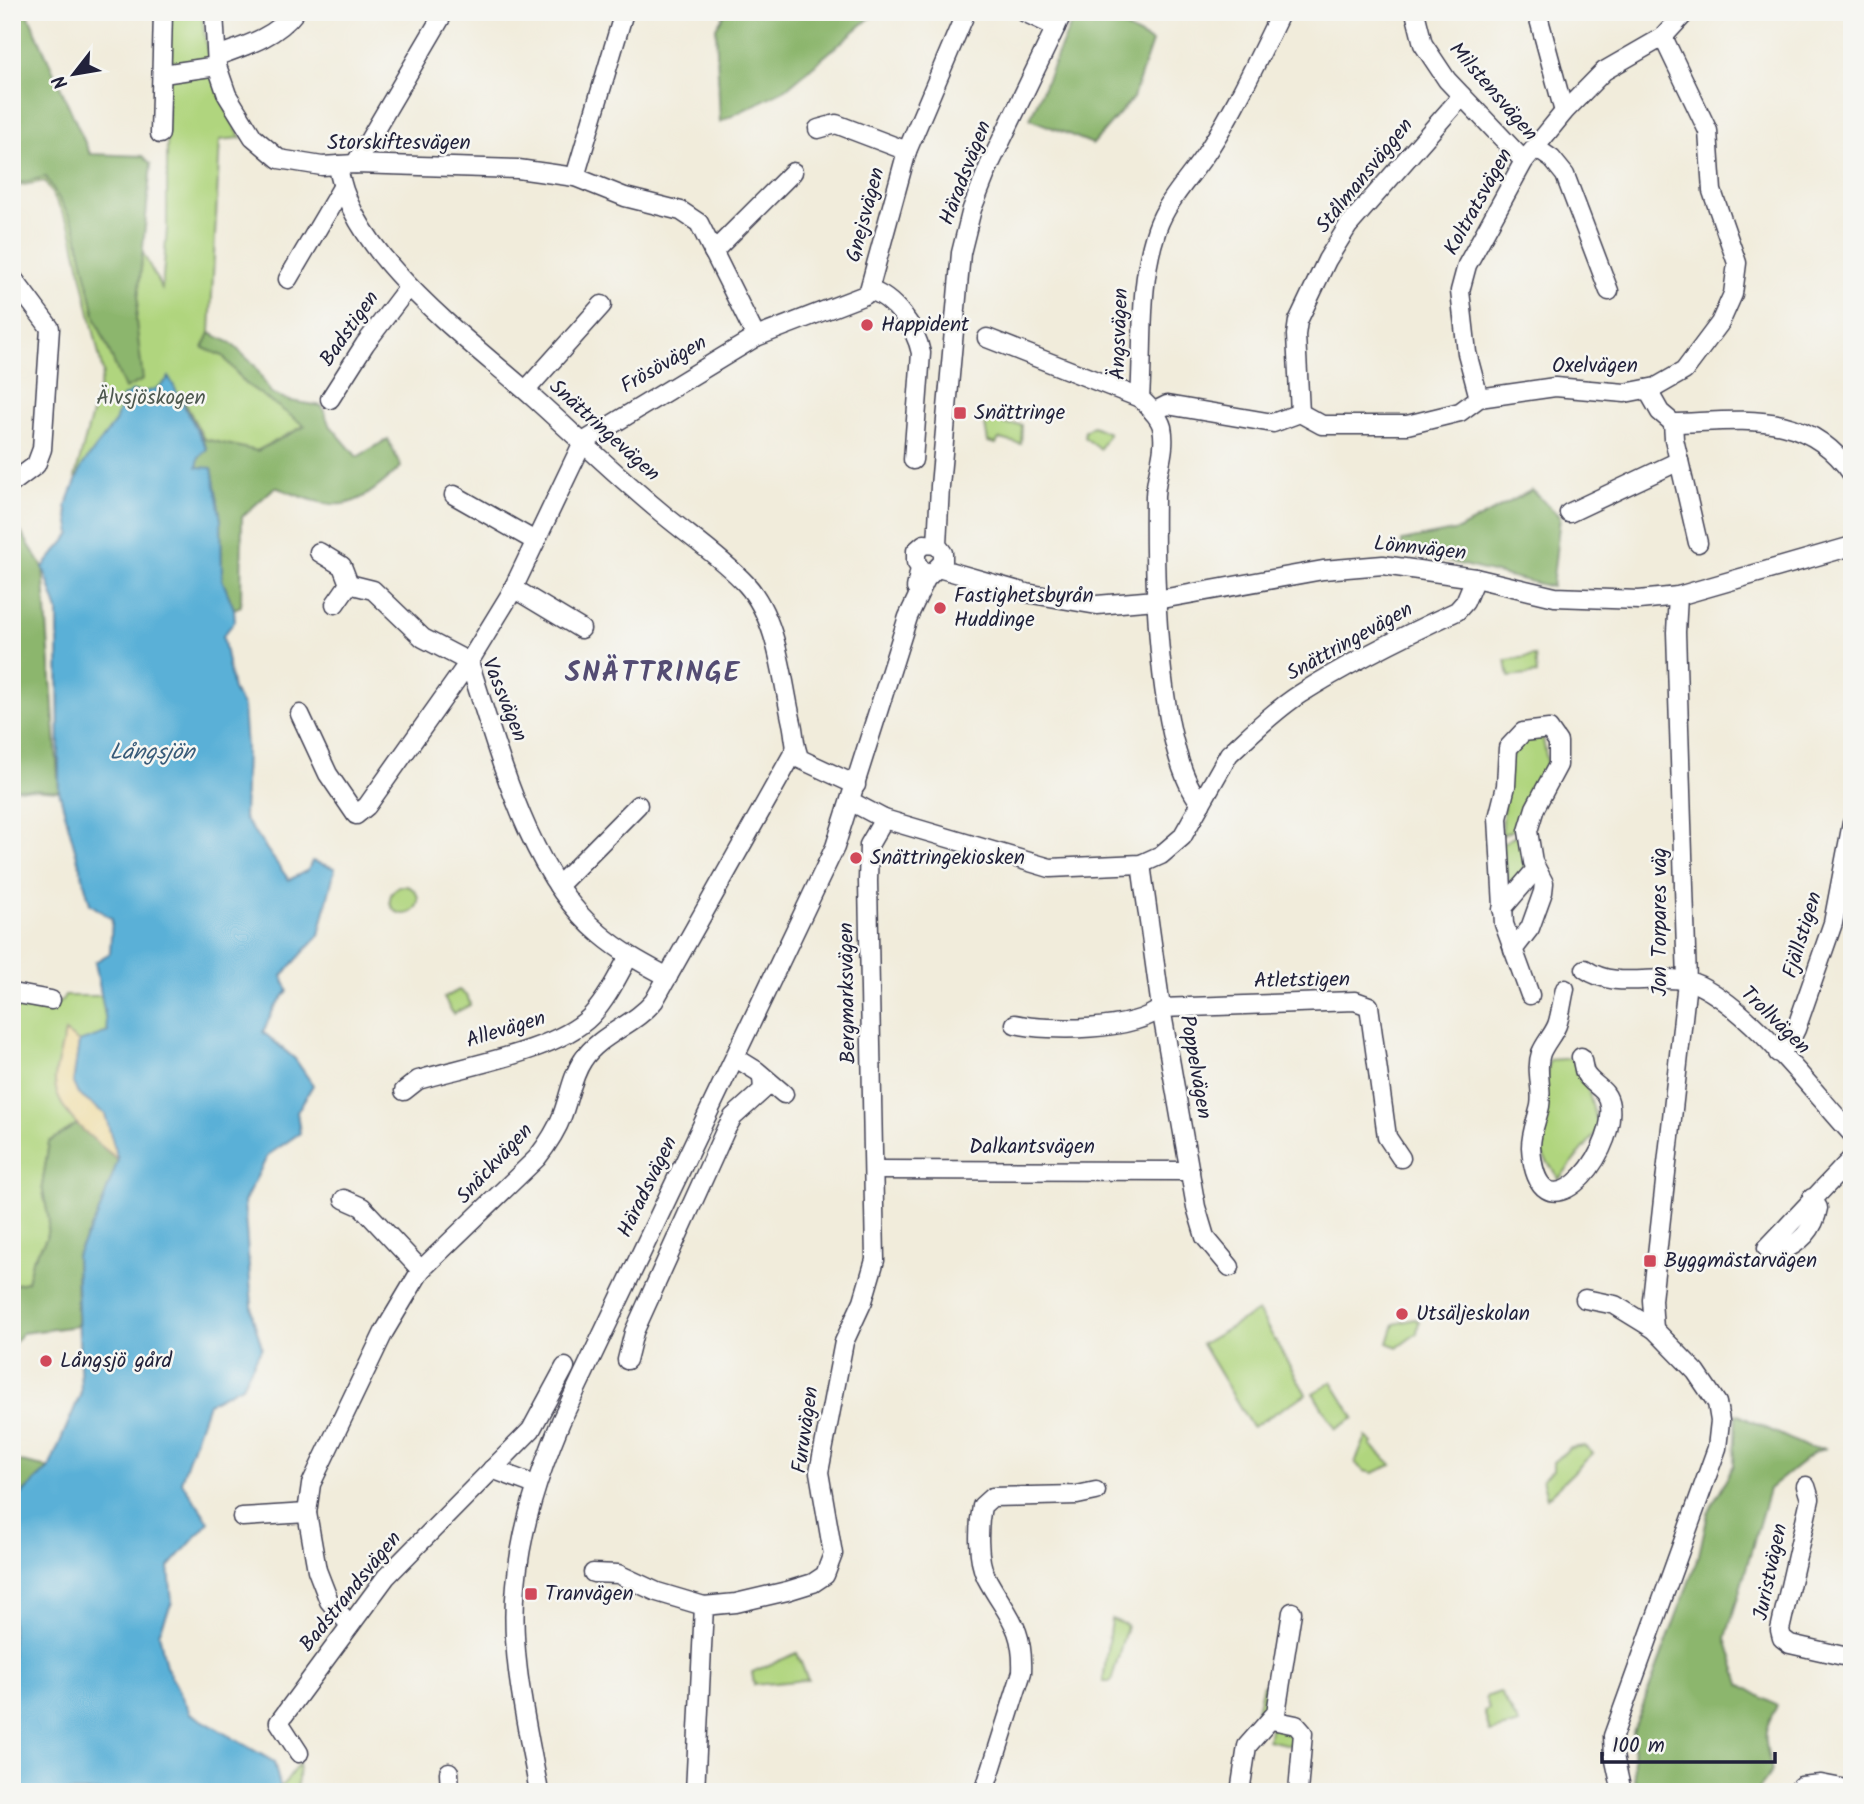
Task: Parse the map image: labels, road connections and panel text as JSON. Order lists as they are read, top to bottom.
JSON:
{
  "streets": {
    "street": [
      "Milstensvägen",
      "Storskiftesvägen",
      "Häradsvägen",
      "Stålmansväggen",
      "Koltratsvägen",
      "Gnejsvägen",
      "Badstigen",
      "Ängsvägen",
      "Frösövägen",
      "Oxelvägen",
      "Snättringevägen",
      "Lönnvägen",
      "Vassvägen",
      "Jon Torpares väg",
      "Fjällstigen",
      "Atletstigen",
      "Bergmarksvägen",
      "Trollvägen",
      "Allevägen",
      "Poppelvägen",
      "Dalkantsvägen",
      "Snäckvägen",
      "Furuvägen",
      "Juristvägen",
      "Badstrandsvägen"
    ]
  },
  "crossings": [
    ["Milstensvägen", "Stålmansväggen"],
    ["Milstensvägen", "Koltratsvägen"],
    ["Storskiftesvägen", "Snättringevägen"],
    ["Häradsvägen", "Snättringevägen"],
    ["Häradsvägen", "Lönnvägen"],
    ["Stålmansväggen", "Oxelvägen"],
    ["Koltratsvägen", "Oxelvägen"],
    ["Gnejsvägen", "Frösövägen"],
    ["Badstigen", "Snättringevägen"],
    ["Ängsvägen", "Snättringevägen"],
    ["Ängsvägen", "Lönnvägen"],
    ["Frösövägen", "Snättringevägen"],
    ["Snättringevägen", "Lönnvägen"],
    ["Snättringevägen", "Bergmarksvägen"],
    ["Snättringevägen", "Poppelvägen"],
    ["Snättringevägen", "Snäckvägen"],
    ["Lönnvägen", "Jon Torpares väg"],
    ["Vassvägen", "Allevägen"],
    ["Vassvägen", "Snäckvägen"],
    ["Jon Torpares väg", "Trollvägen"],
    ["Fjällstigen", "Trollvägen"],
    ["Atletstigen", "Poppelvägen"],
    ["Bergmarksvägen", "Dalkantsvägen"],
    ["Bergmarksvägen", "Furuvägen"],
    ["Poppelvägen", "Dalkantsvägen"],
    ["Dalkantsvägen", "Furuvägen"],
    ["Snäckvägen", "Badstrandsvägen"]
  ],
  "districts": ["SNÄTTRINGE"],
  "water": ["Långsjön"],
  "parks": ["Älvsjöskogen"],
  "places": {
    "other": [
      "Happident",
      "Fastighetsbyrån Huddinge",
      "Snättringekiosken",
      "Utsäljeskolan",
      "Långsjö gård"
    ],
    "transit": ["Snättringe", "Byggmästarvägen", "Tranvägen"]
  },
  "scale_bar": "100 m",
  "north": "bottom left"
}
